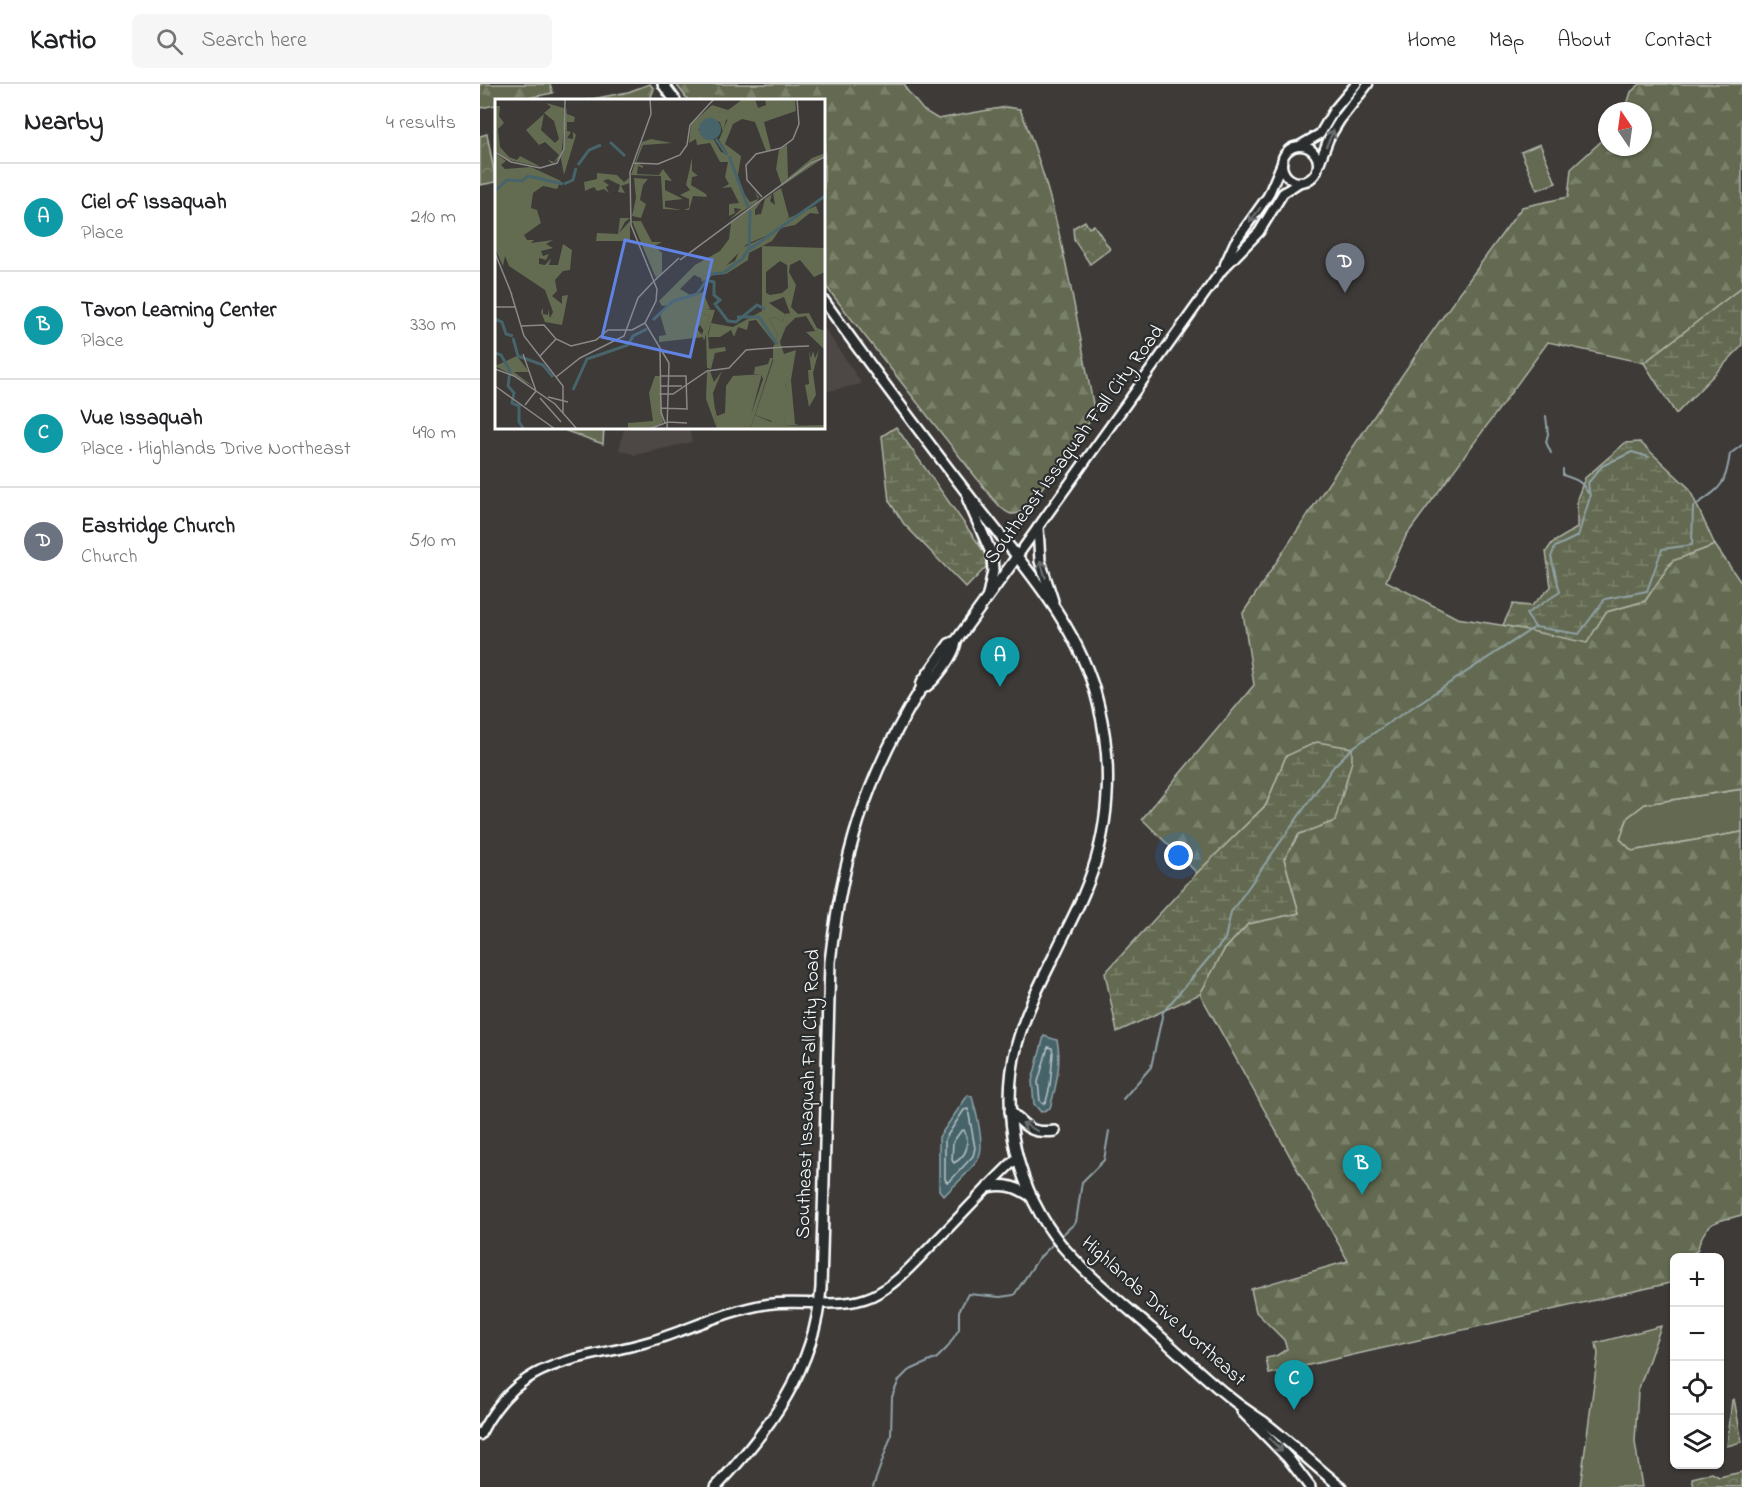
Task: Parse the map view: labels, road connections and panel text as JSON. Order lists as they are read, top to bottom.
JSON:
{
  "streets": {
    "main road": ["Southeast Issaquah Fall City Road", "Highlands Drive Northeast"]
  },
  "crossings": [
    ["Southeast Issaquah Fall City Road", "Highlands Drive Northeast"]
  ],
  "north": "top",
  "page": {
    "header": "Kartio",
    "search": "Search here",
    "nav": [
      "Home",
      "Map",
      "About",
      "Contact"
    ],
    "heading": ["Nearby", "4 results"],
    "list": [
      {
        "mark": "A",
        "name": "Ciel of Issaquah",
        "note": "Place",
        "value": "210 m"
      },
      {
        "mark": "B",
        "name": "Tavon Learning Center",
        "note": "Place",
        "value": "330 m"
      },
      {
        "mark": "C",
        "name": "Vue Issaquah",
        "note": "Place · Highlands Drive Northeast",
        "value": "490 m"
      },
      {
        "mark": "D",
        "name": "Eastridge Church",
        "note": "Church",
        "value": "510 m"
      }
    ],
    "pins": [
      "D",
      "A",
      "B",
      "C"
    ],
    "map_buttons": ["+", "−"]
  }
}
